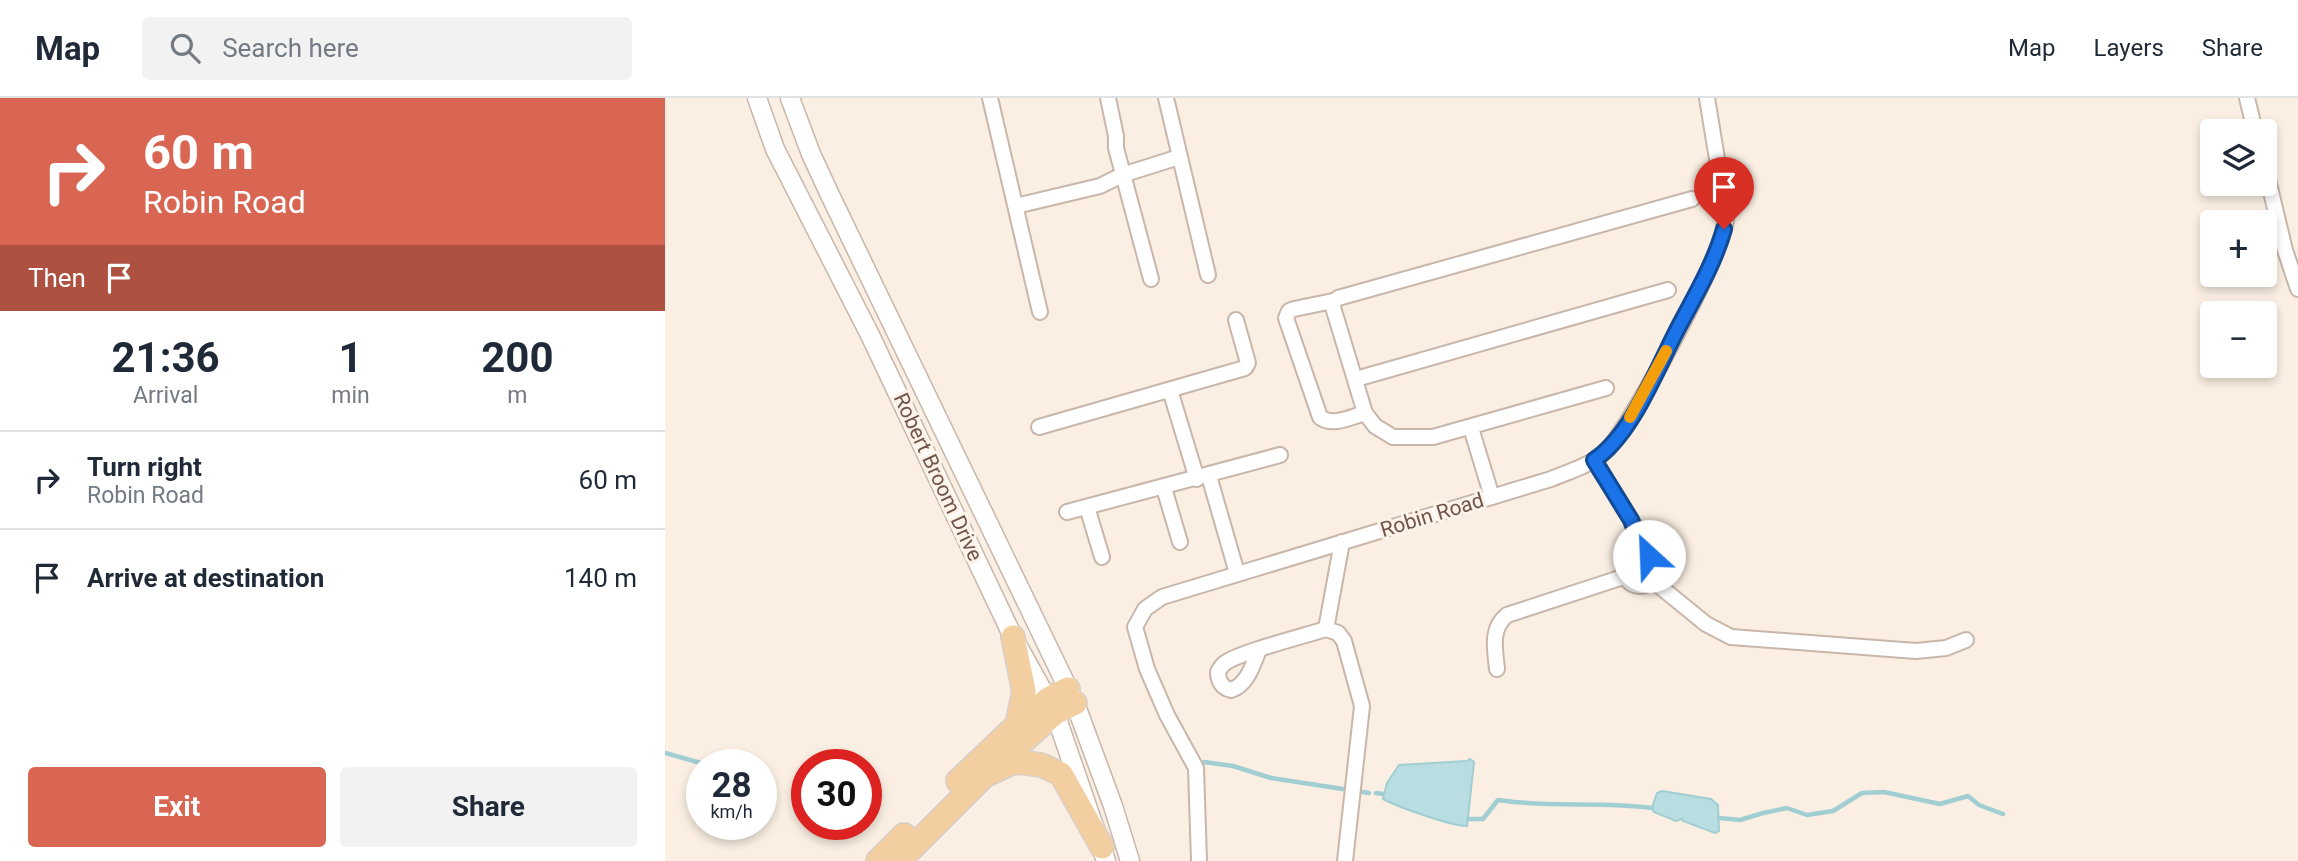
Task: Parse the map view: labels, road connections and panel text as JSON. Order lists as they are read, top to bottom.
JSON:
{
  "streets": {
    "street": ["Robert Broom Drive", "Robin Road"]
  },
  "page": {
    "header": "Map",
    "search": "Search here",
    "nav": ["Map", "Layers", "Share"],
    "turn": ["60 m", "Robin Road"],
    "map_buttons": ["+", "−"],
    "then": "Then",
    "eta": [
      "21:36",
      "Arrival",
      "1",
      "min",
      "200",
      "m"
    ],
    "list": [
      {
        "name": "Turn right",
        "note": "Robin Road",
        "value": "60 m"
      },
      {
        "name": "Arrive at destination",
        "value": "140 m"
      }
    ],
    "speed": "28 km/h",
    "limit": "30",
    "buttons": ["Exit", "Share"]
  }
}
